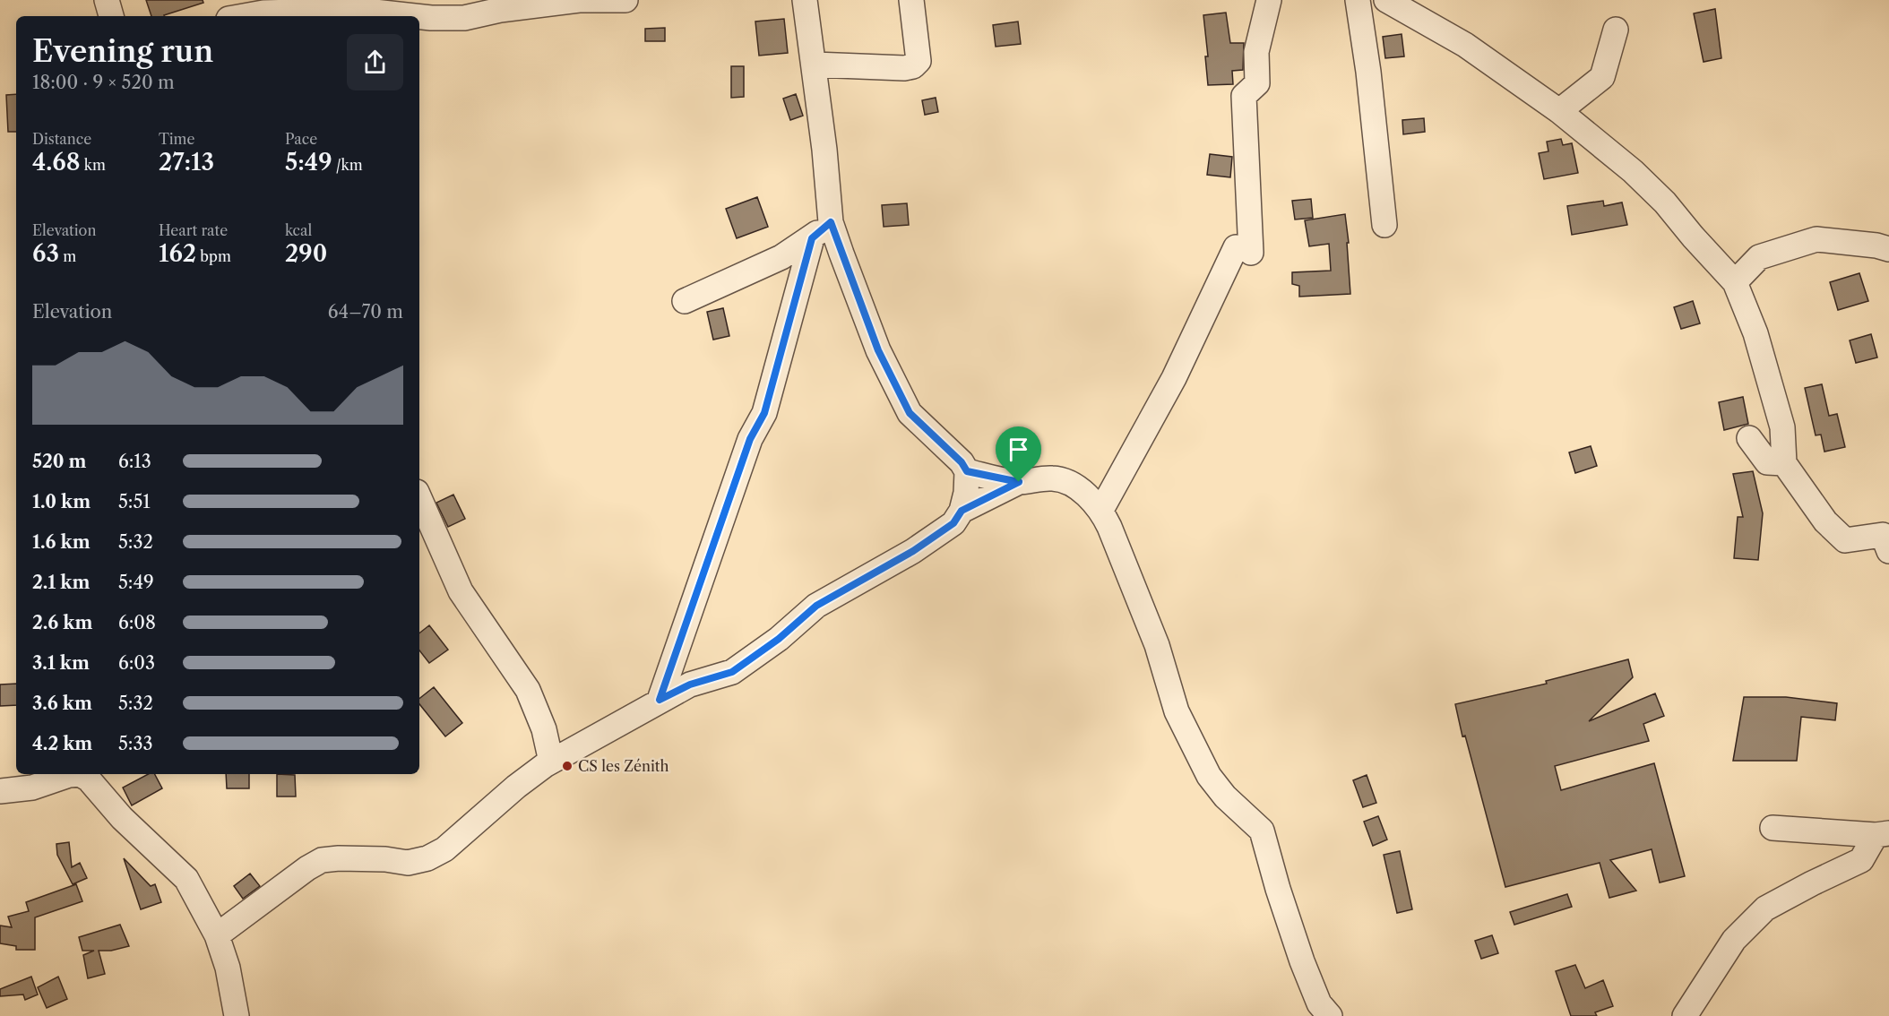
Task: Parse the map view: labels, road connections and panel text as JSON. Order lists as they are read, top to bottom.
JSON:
{
  "places": ["CS les Zénith"],
  "page": {
    "heading": ["Evening run", "18:00 · 9 × 520 m"],
    "stats": [
      ["Distance", "4.68 km"],
      ["Time", "27:13"],
      ["Pace", "5:49 /km"],
      ["Elevation", "63 m"],
      ["Heart rate", "162 bpm"],
      ["kcal", "290"]
    ],
    "chart": ["Elevation", "64–70 m"],
    "list": [
      {
        "name": "520 m",
        "note": "6:13"
      },
      {
        "name": "1.0 km",
        "note": "5:51"
      },
      {
        "name": "1.6 km",
        "note": "5:32"
      },
      {
        "name": "2.1 km",
        "note": "5:49"
      },
      {
        "name": "2.6 km",
        "note": "6:08"
      },
      {
        "name": "3.1 km",
        "note": "6:03"
      },
      {
        "name": "3.6 km",
        "note": "5:32"
      },
      {
        "name": "4.2 km",
        "note": "5:33"
      }
    ]
  }
}
